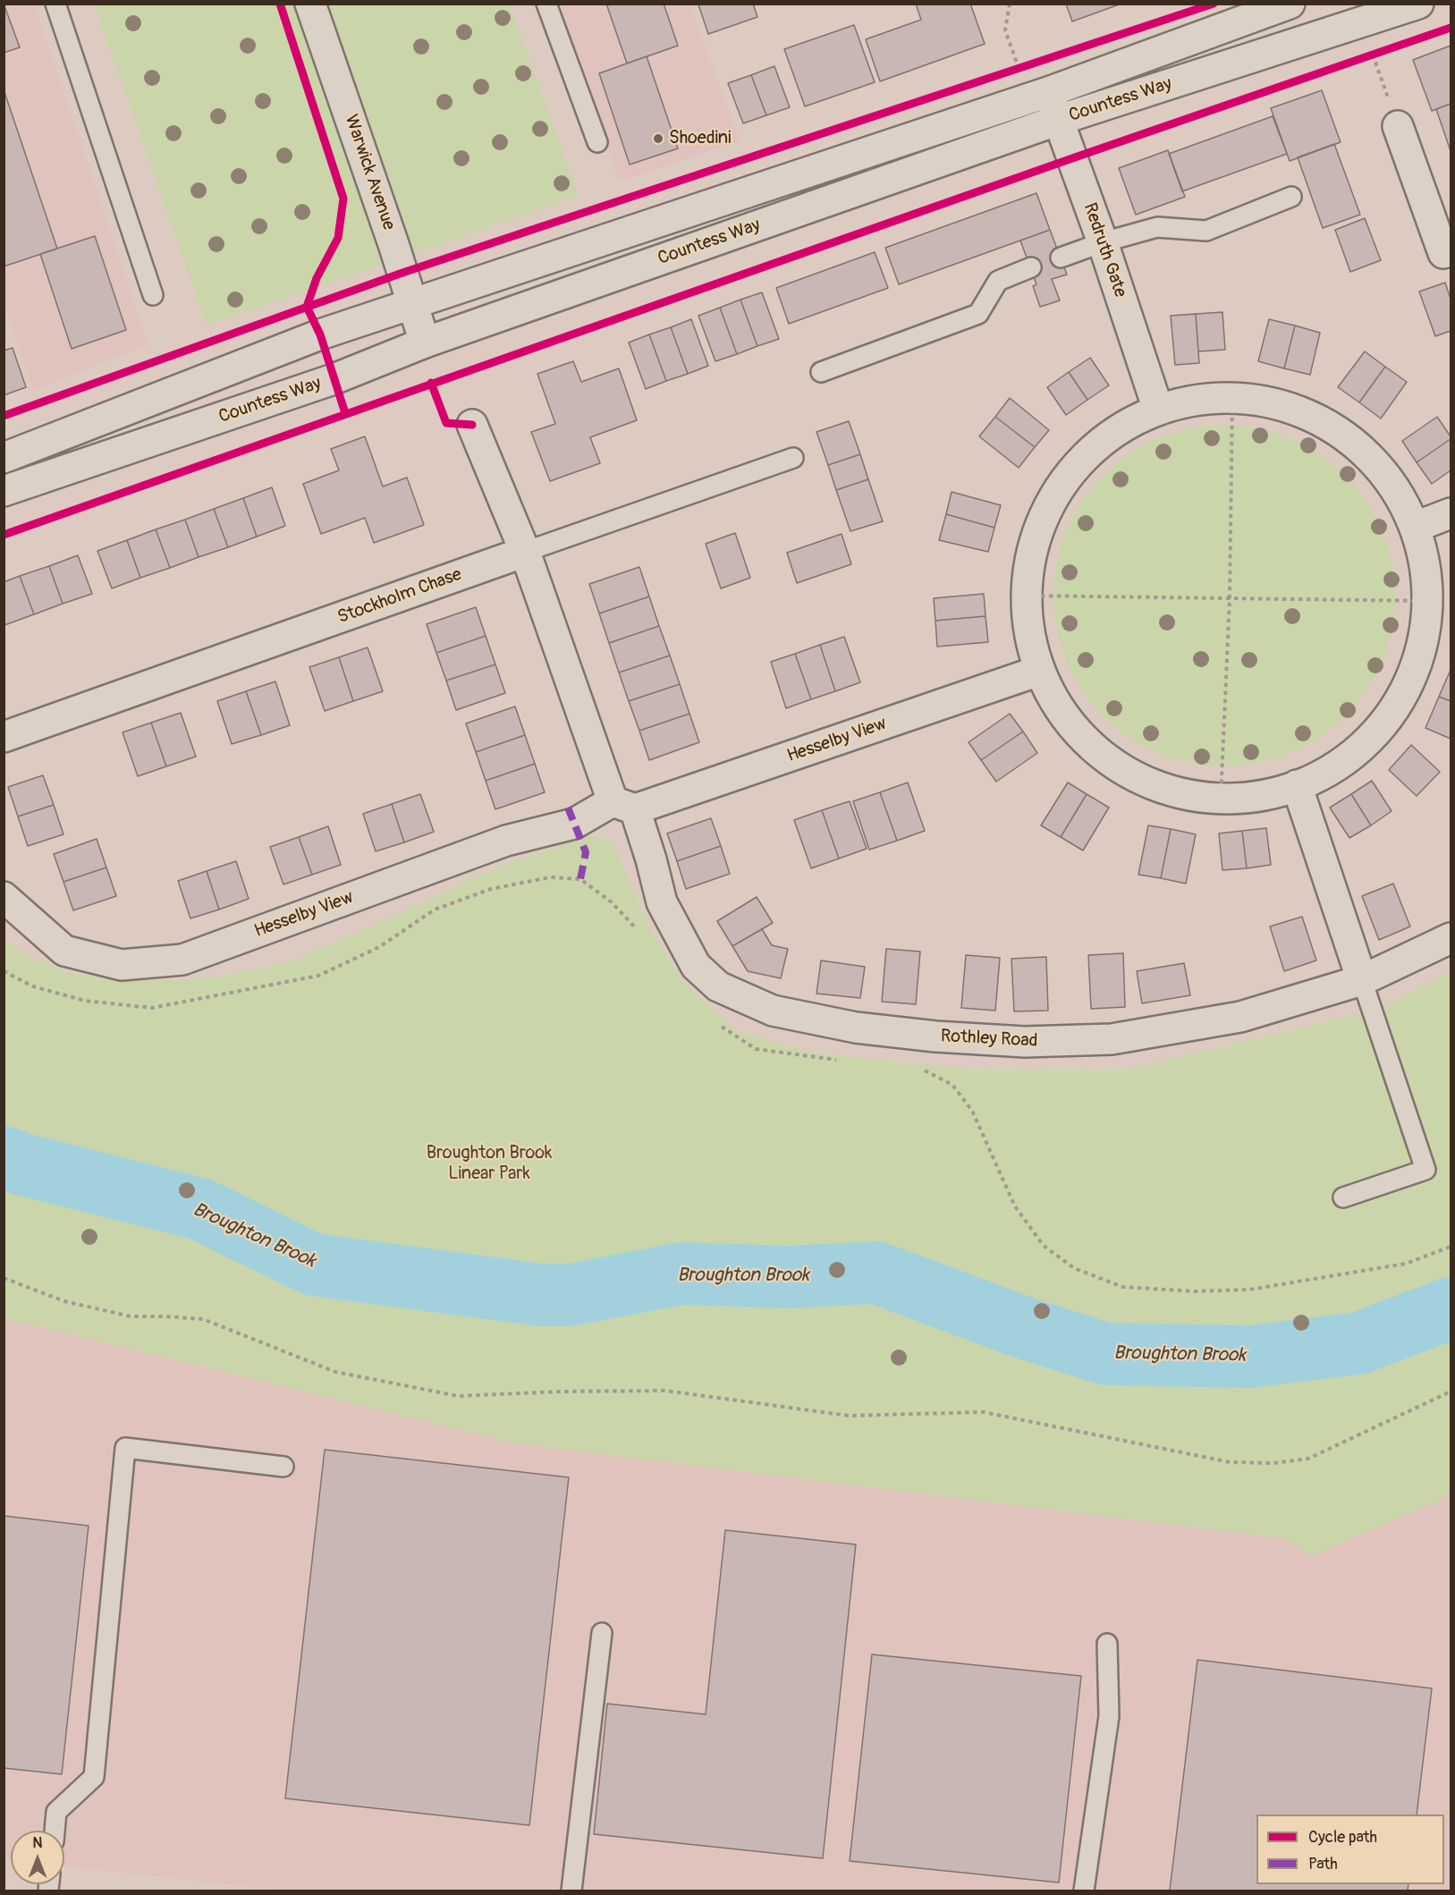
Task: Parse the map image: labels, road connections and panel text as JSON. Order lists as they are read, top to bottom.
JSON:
{
  "streets": {
    "street": [
      "Countess Way",
      "Warwick Avenue",
      "Redruth Gate",
      "Stockholm Chase",
      "Hesselby View",
      "Rothley Road"
    ]
  },
  "crossings": [
    ["Countess Way", "Warwick Avenue"],
    ["Countess Way", "Redruth Gate"],
    ["Hesselby View", "Rothley Road"]
  ],
  "water": ["Broughton Brook"],
  "parks": ["Broughton Brook Linear Park"],
  "places": ["Shoedini"],
  "legend": ["Cycle path", "Path"],
  "north": "top"
}
